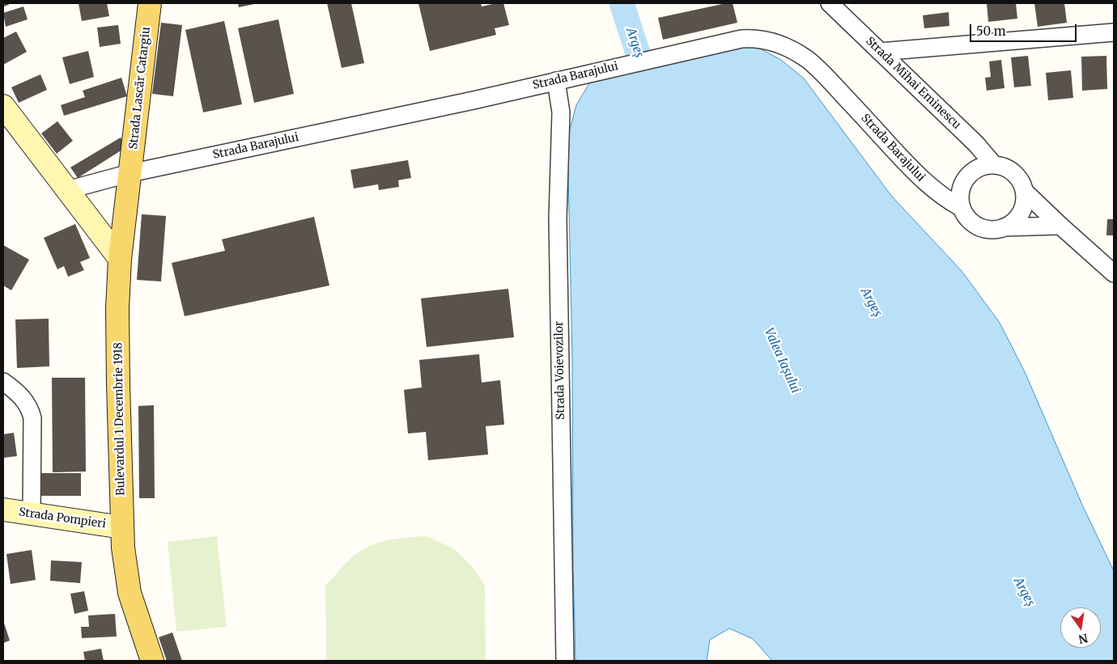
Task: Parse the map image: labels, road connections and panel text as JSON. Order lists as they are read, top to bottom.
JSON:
{
  "streets": {
    "main road": ["Strada Lascăr Catargiu", "Bulevardul 1 Decembrie 1918", "Strada Pompieri"],
    "street": ["Strada Barajului", "Strada Mihai Eminescu", "Strada Voievozilor"]
  },
  "crossings": [
    ["Strada Barajului", "Strada Mihai Eminescu"],
    ["Strada Barajului", "Strada Lascăr Catargiu"],
    ["Strada Barajului", "Strada Voievozilor"],
    ["Strada Barajului", "Bulevardul 1 Decembrie 1918"],
    ["Strada Lascăr Catargiu", "Bulevardul 1 Decembrie 1918"],
    ["Bulevardul 1 Decembrie 1918", "Strada Pompieri"]
  ],
  "water": ["Argeș", "Valea Iașului"],
  "scale_bar": "50 m",
  "north": "bottom"
}
